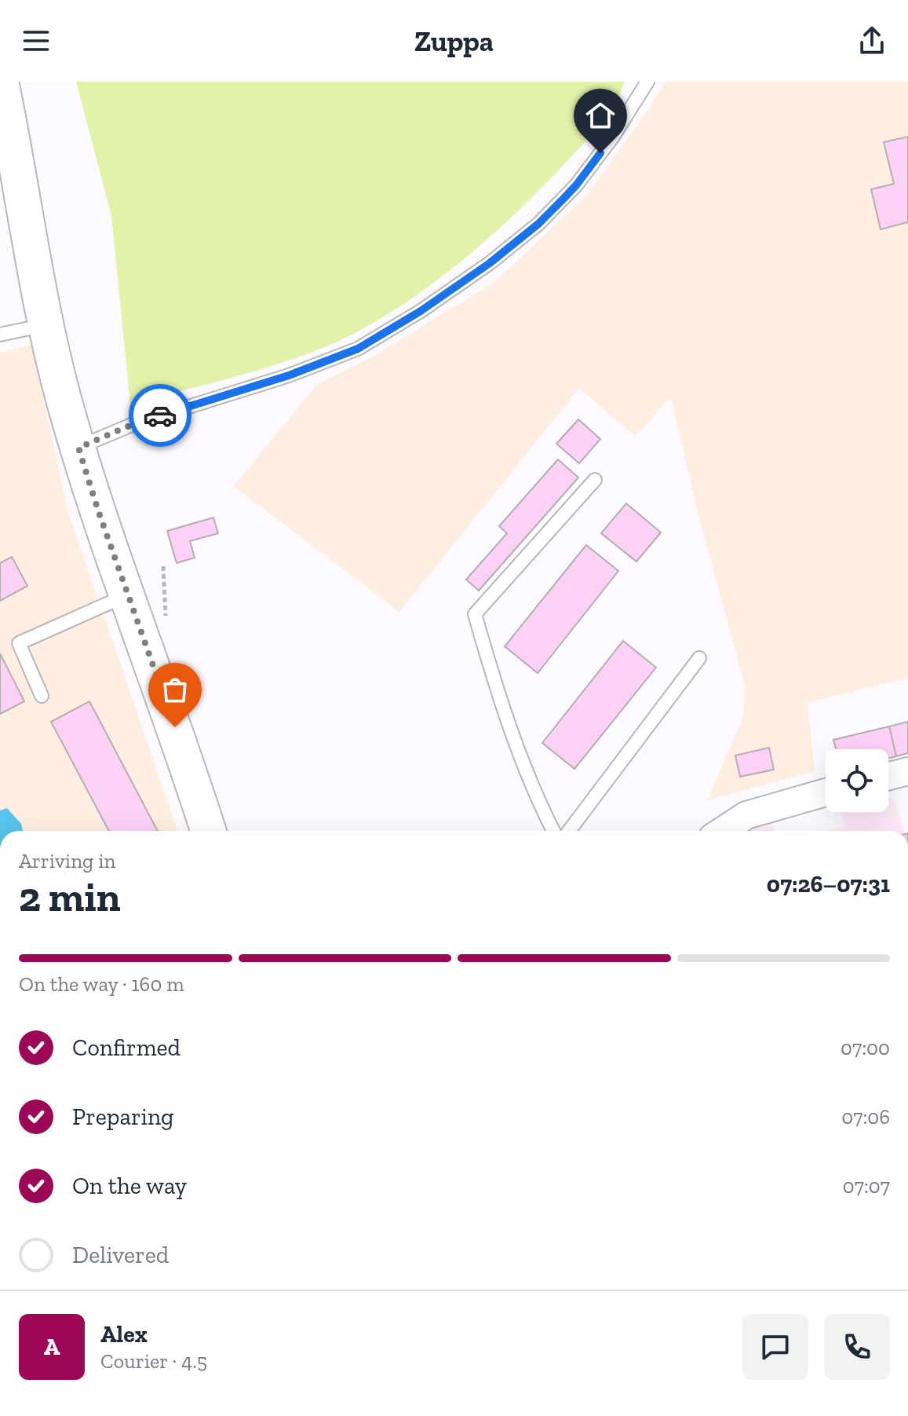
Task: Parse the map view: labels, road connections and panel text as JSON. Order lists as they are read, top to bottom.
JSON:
{
  "page": {
    "header": "Zuppa",
    "heading": ["2 min", "Arriving in", "07:26–07:31"],
    "panel": ["Alex", "Courier · 4.5"],
    "bar": "On the way · 160 m",
    "list": [
      ["Confirmed", "07:00"],
      ["Preparing", "07:06"],
      ["On the way", "07:07"],
      "Delivered"
    ],
    "round": "A"
  }
}
